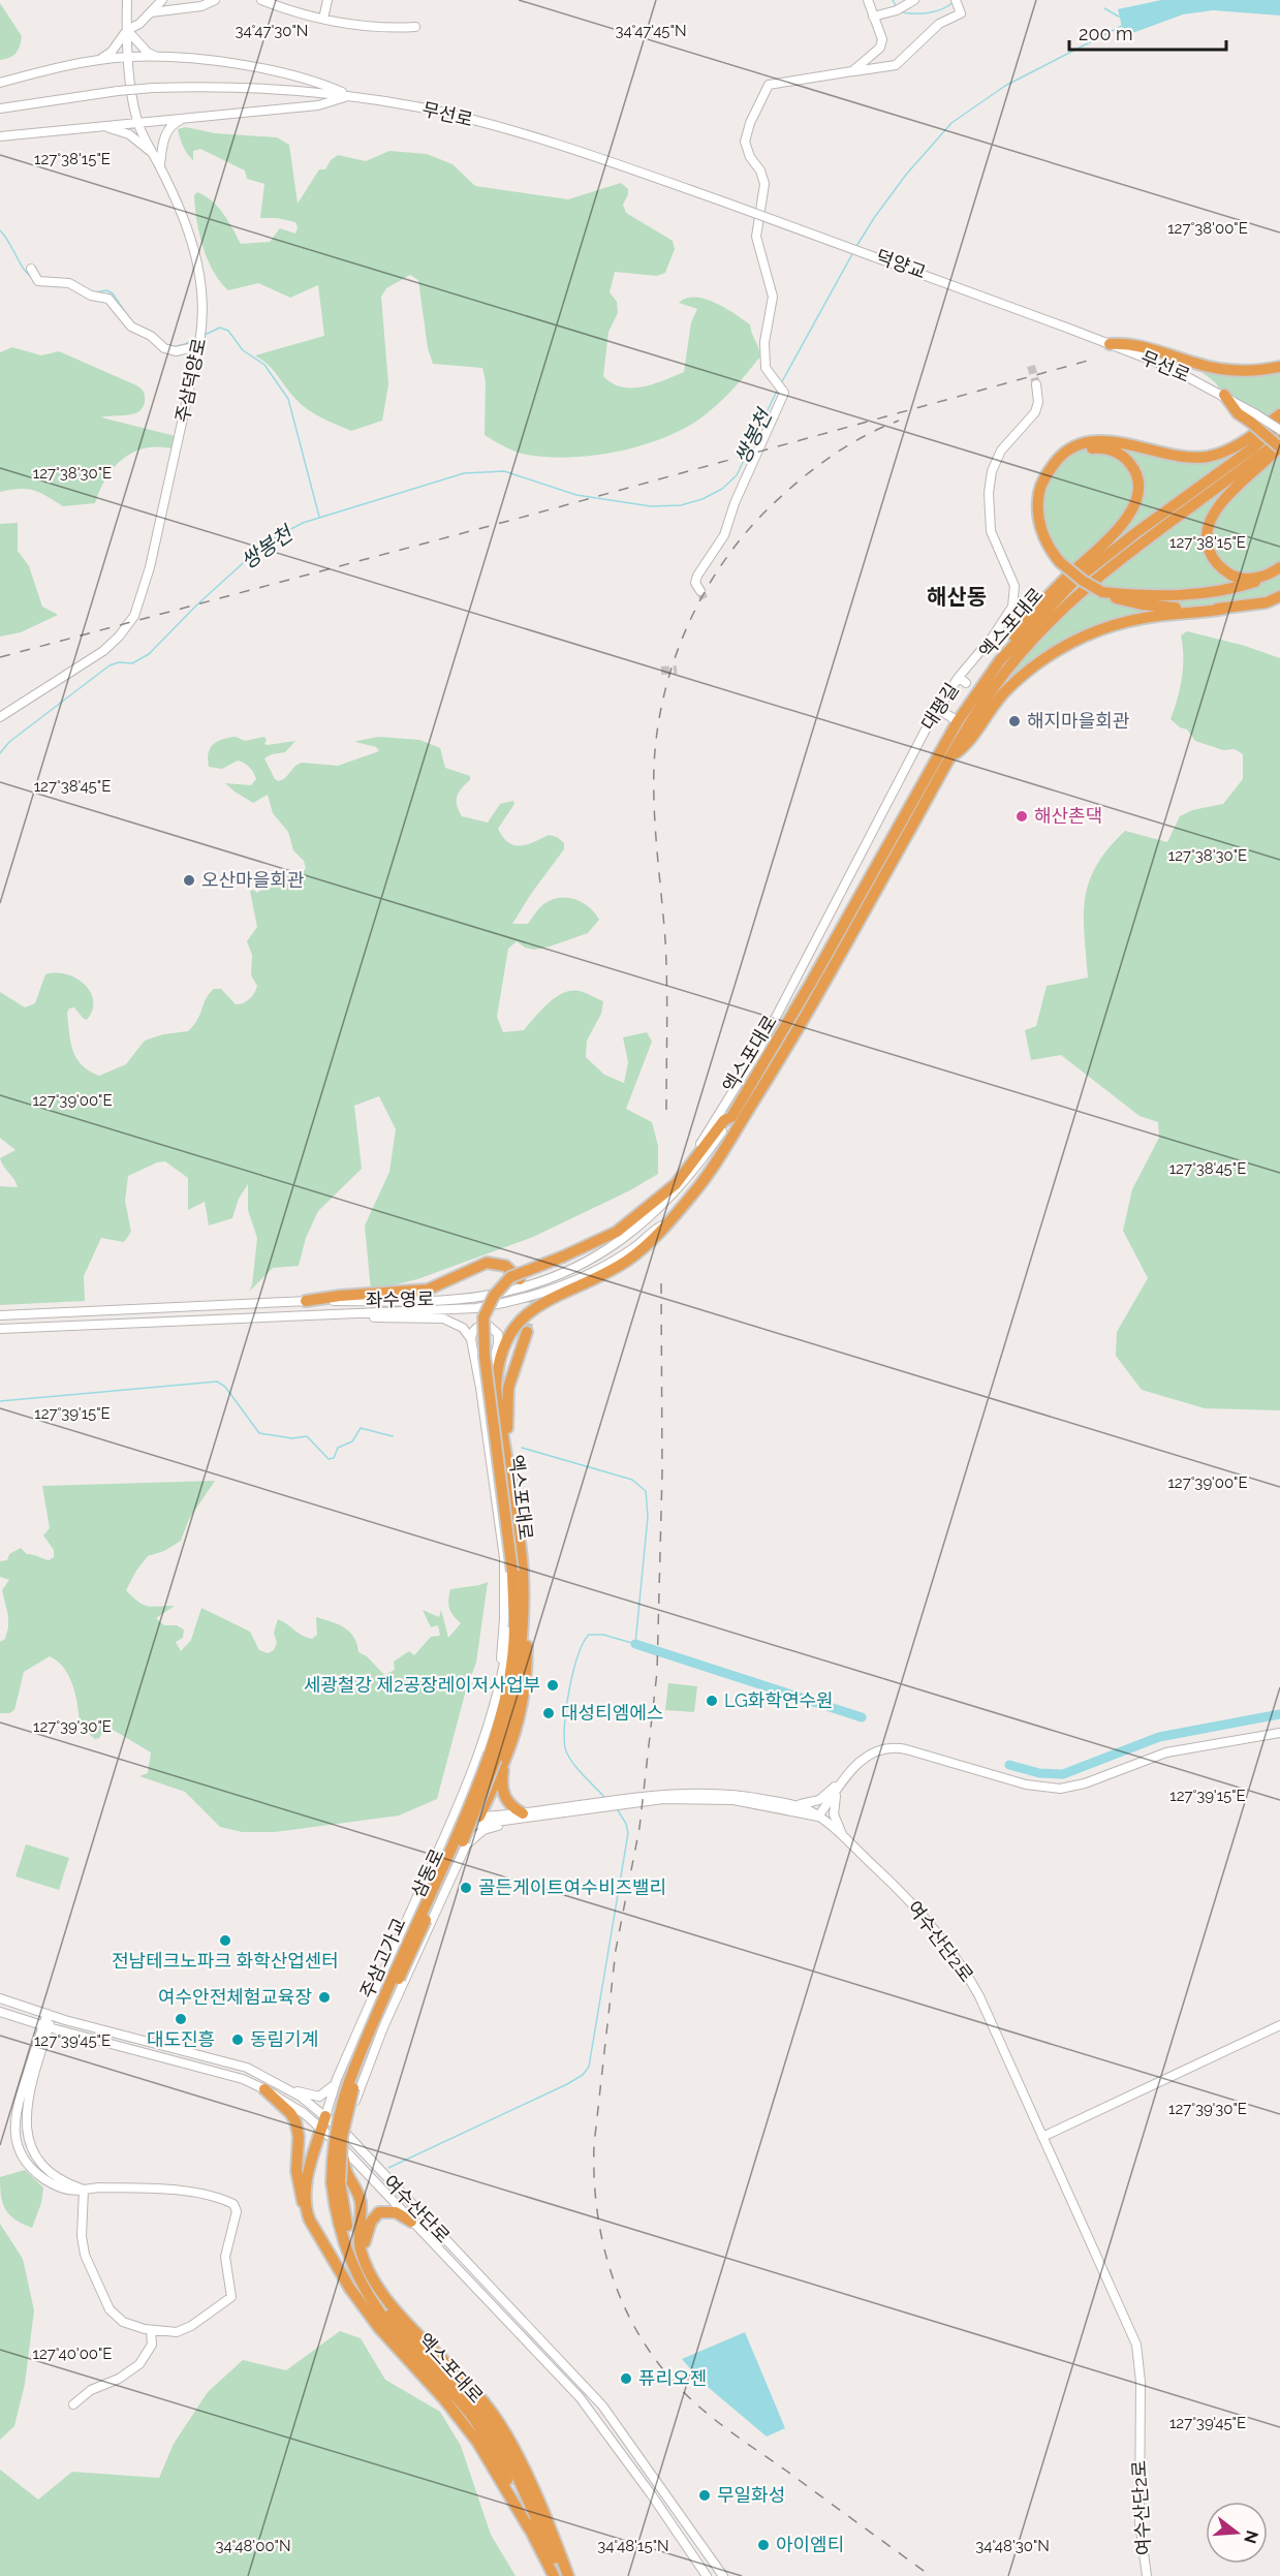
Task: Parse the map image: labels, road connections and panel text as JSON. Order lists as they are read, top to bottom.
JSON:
{
  "streets": {
    "highway": ["엑스포대로", "주삼고가교"],
    "street": [
      "무선로",
      "덕양교",
      "주삼덕양로",
      "대평길",
      "좌수영로",
      "삼동로",
      "여수산단2로",
      "여수산단로"
    ]
  },
  "crossings": [
    ["무선로", "덕양교"],
    ["엑스포대로", "대평길"],
    ["엑스포대로", "좌수영로"],
    ["엑스포대로", "주삼고가교"],
    ["대평길", "좌수영로"],
    ["삼동로", "여수산단로"]
  ],
  "districts": ["해산동"],
  "water": ["쌍봉천"],
  "places": [
    "해지마을회관",
    "해산촌댁",
    "오산마을회관",
    "세광철강 제2공장레이저사업부",
    "LG화학연수원",
    "대성티엠에스",
    "골든게이트여수비즈밸리",
    "전남테크노파크 화학산업센터",
    "여수안전체험교육장",
    "대도진흥",
    "동림기계",
    "퓨리오젠",
    "무일화성",
    "아이엠티"
  ],
  "scale_bar": "200 m",
  "north": "right",
  "coordinates": [
    "34°47'30\"N",
    "34°47'45\"N",
    "127°38'15\"E",
    "127°38'00\"E",
    "127°38'30\"E",
    "127°38'45\"E",
    "127°39'00\"E",
    "127°39'15\"E",
    "127°39'30\"E",
    "127°39'45\"E",
    "127°40'00\"E",
    "34°48'00\"N",
    "34°48'15\"N",
    "34°48'30\"N"
  ]
}
